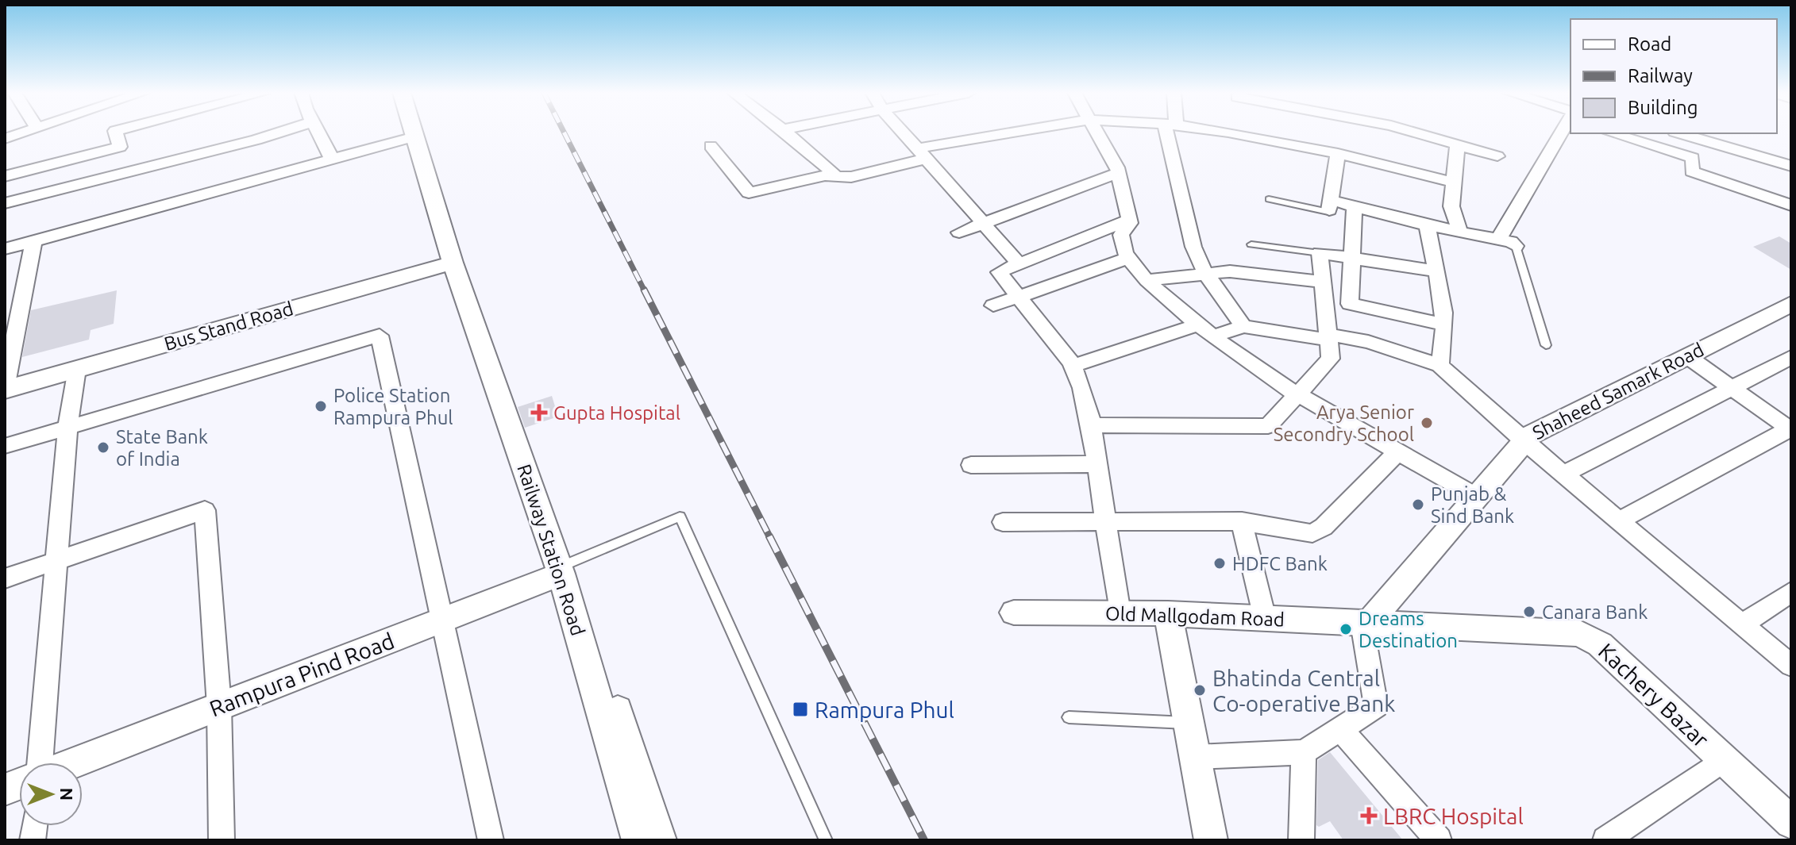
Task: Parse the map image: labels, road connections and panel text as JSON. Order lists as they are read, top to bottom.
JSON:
{
  "streets": {
    "street": [
      "Bus Stand Road",
      "Shaheed Samark Road",
      "Railway Station Road",
      "Old Mallgodam Road",
      "Rampura Pind Road",
      "Kachery Bazar"
    ]
  },
  "crossings": [
    ["Bus Stand Road", "Railway Station Road"],
    ["Shaheed Samark Road", "Old Mallgodam Road"],
    ["Shaheed Samark Road", "Kachery Bazar"],
    ["Railway Station Road", "Rampura Pind Road"],
    ["Old Mallgodam Road", "Kachery Bazar"]
  ],
  "places": {
    "other": [
      "Police Station Rampura Phul",
      "Arya Senior Secondry School",
      "State Bank of India",
      "Punjab & Sind Bank",
      "HDFC Bank",
      "Canara Bank",
      "Dreams Destination",
      "Bhatinda Central Co-operative Bank"
    ],
    "health": ["Gupta Hospital", "LBRC Hospital"],
    "transit": ["Rampura Phul"]
  },
  "legend": ["Road", "Railway", "Building"],
  "north": "right"
}
